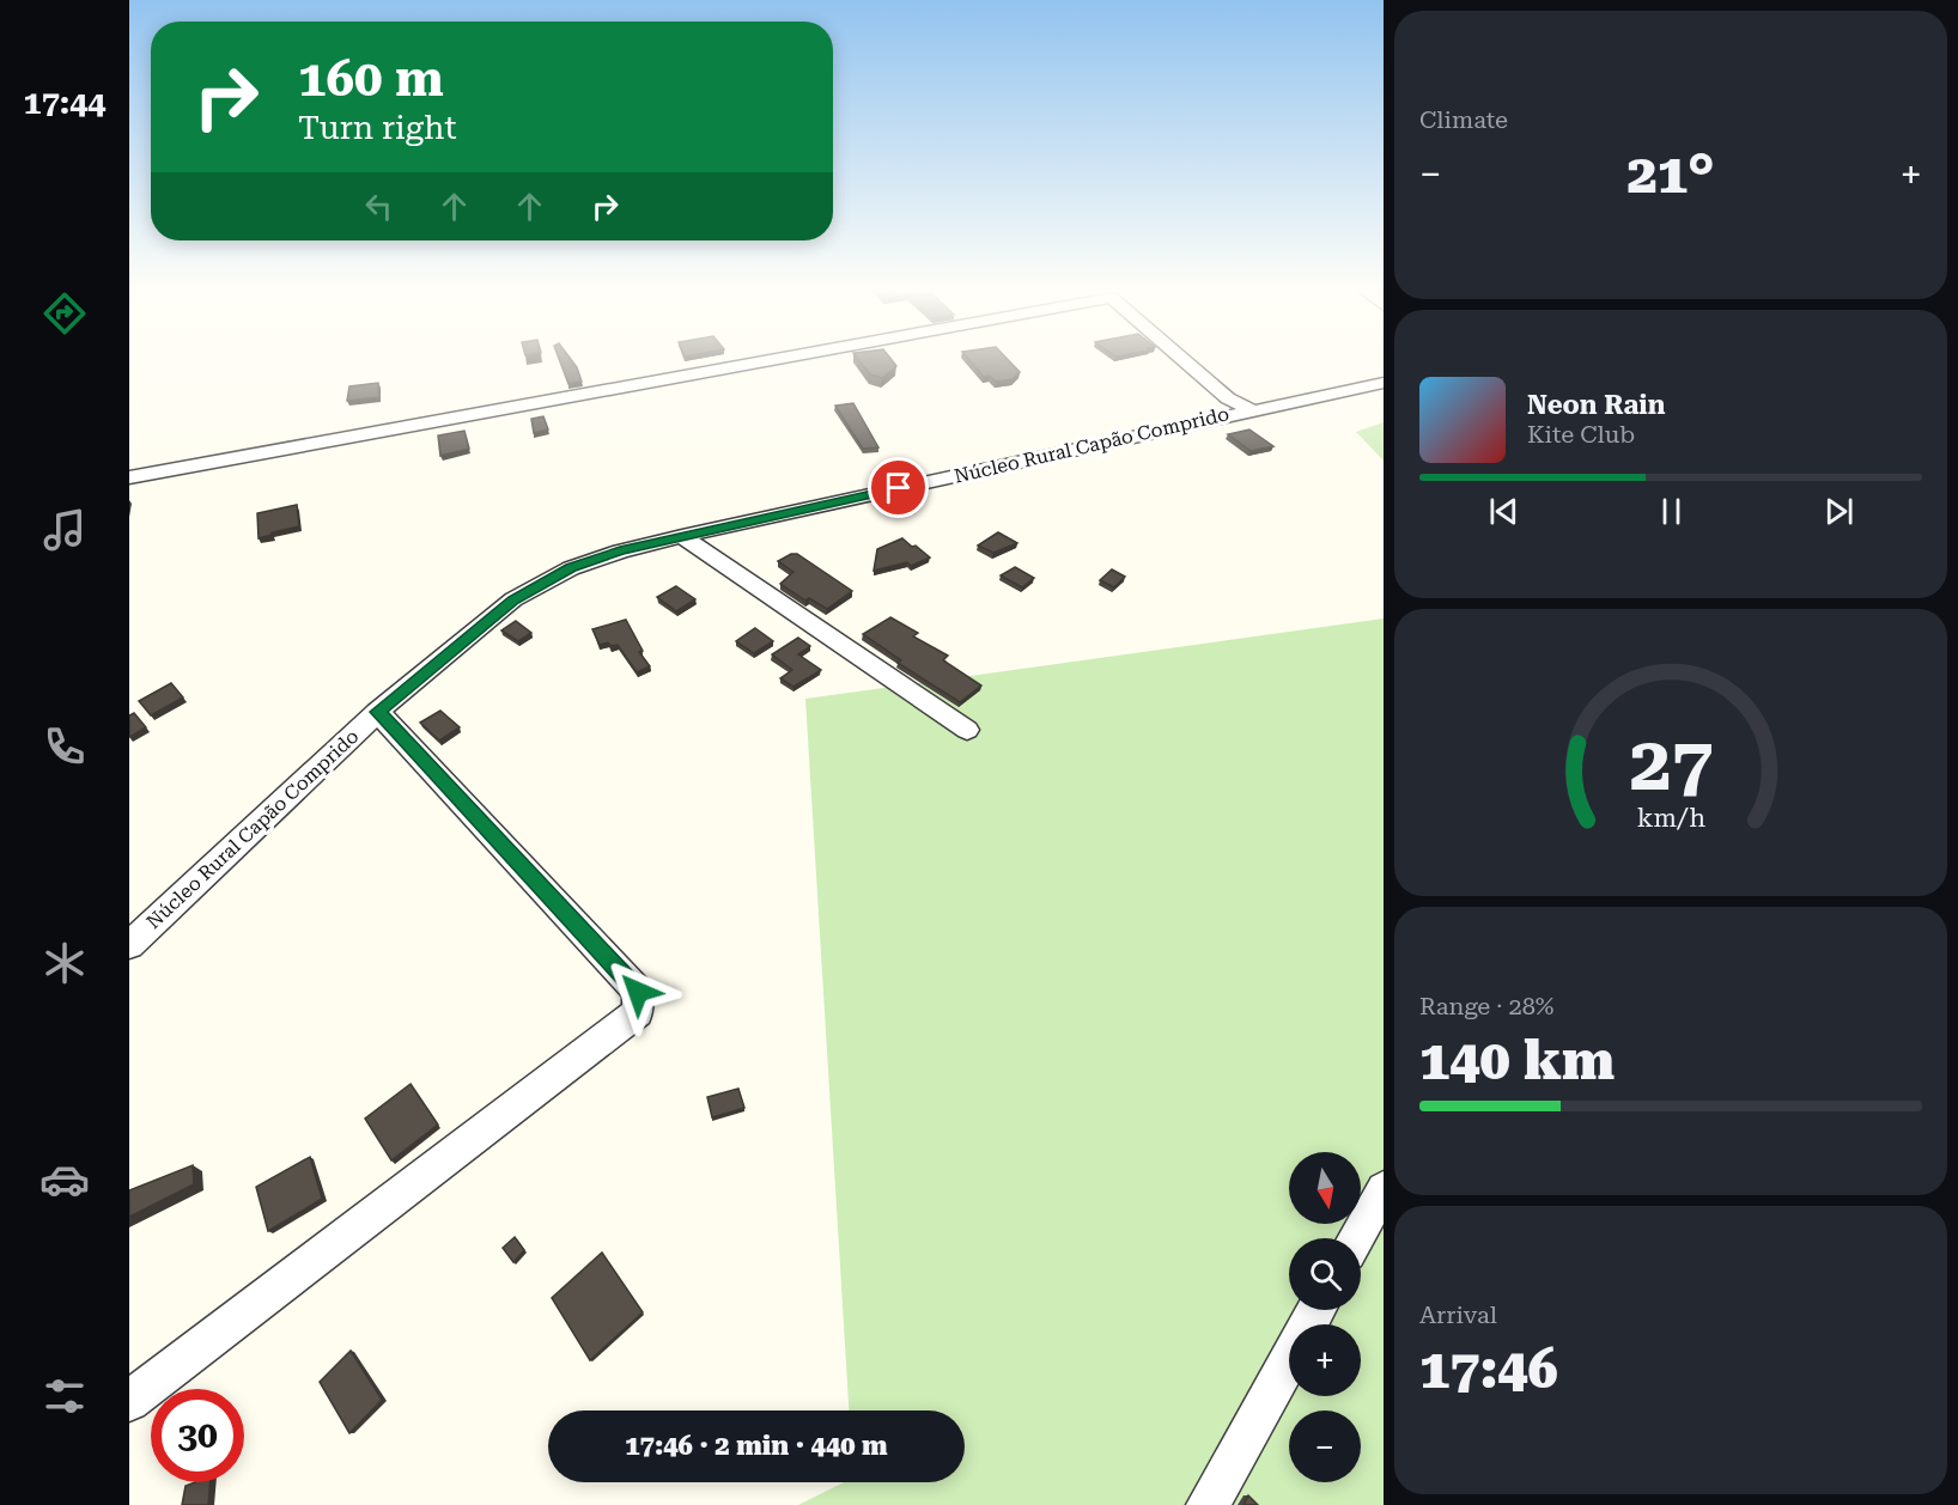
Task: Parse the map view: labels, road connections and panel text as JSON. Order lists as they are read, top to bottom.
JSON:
{
  "streets": {
    "street": ["Núcleo Rural Capão Comprido"]
  },
  "north": "bottom",
  "page": {
    "tabs": "17:44",
    "tile": [
      "Climate",
      ["Range · 28%", "140 km"],
      ["Arrival", "17:46"]
    ],
    "turn": ["160 m", "Turn right"],
    "heat": ["−", "21°", "+"],
    "song": ["Neon Rain", "Kite Club"],
    "map_buttons": ["+", "−"],
    "limit": "30",
    "trip": "17:46 · 2 min · 440 m",
    "gauge": ["27", "km/h"]
  }
}
